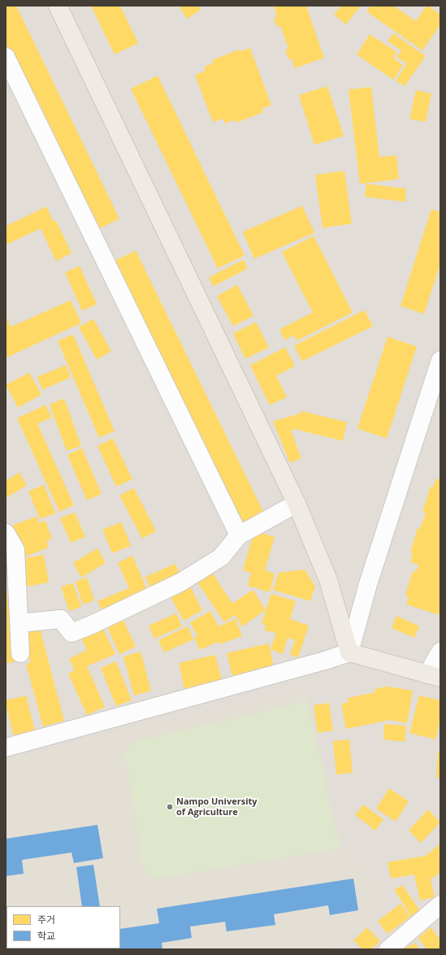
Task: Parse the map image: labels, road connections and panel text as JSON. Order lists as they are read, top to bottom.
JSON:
{
  "places": ["Nampo University of Agriculture"],
  "legend": ["주거", "학교"]
}
